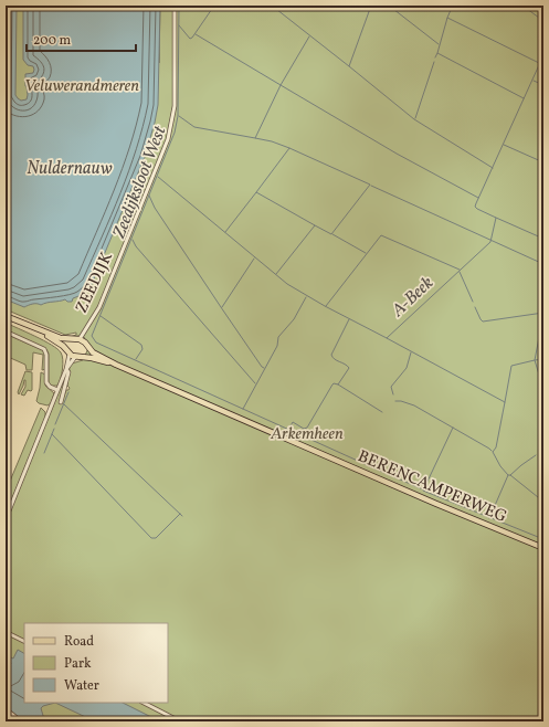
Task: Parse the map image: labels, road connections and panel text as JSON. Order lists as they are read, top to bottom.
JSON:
{
  "streets": {
    "main road": ["BERENCAMPERWEG"],
    "street": ["ZEEDIJK"]
  },
  "crossings": [
    ["ZEEDIJK", "BERENCAMPERWEG"]
  ],
  "water": ["Nuldernauw", "Zeedijksloot West", "A-Beek"],
  "parks": ["Veluwerandmeren", "Arkemheen"],
  "legend": ["Road", "Park", "Water"],
  "scale_bar": "200 m"
}
